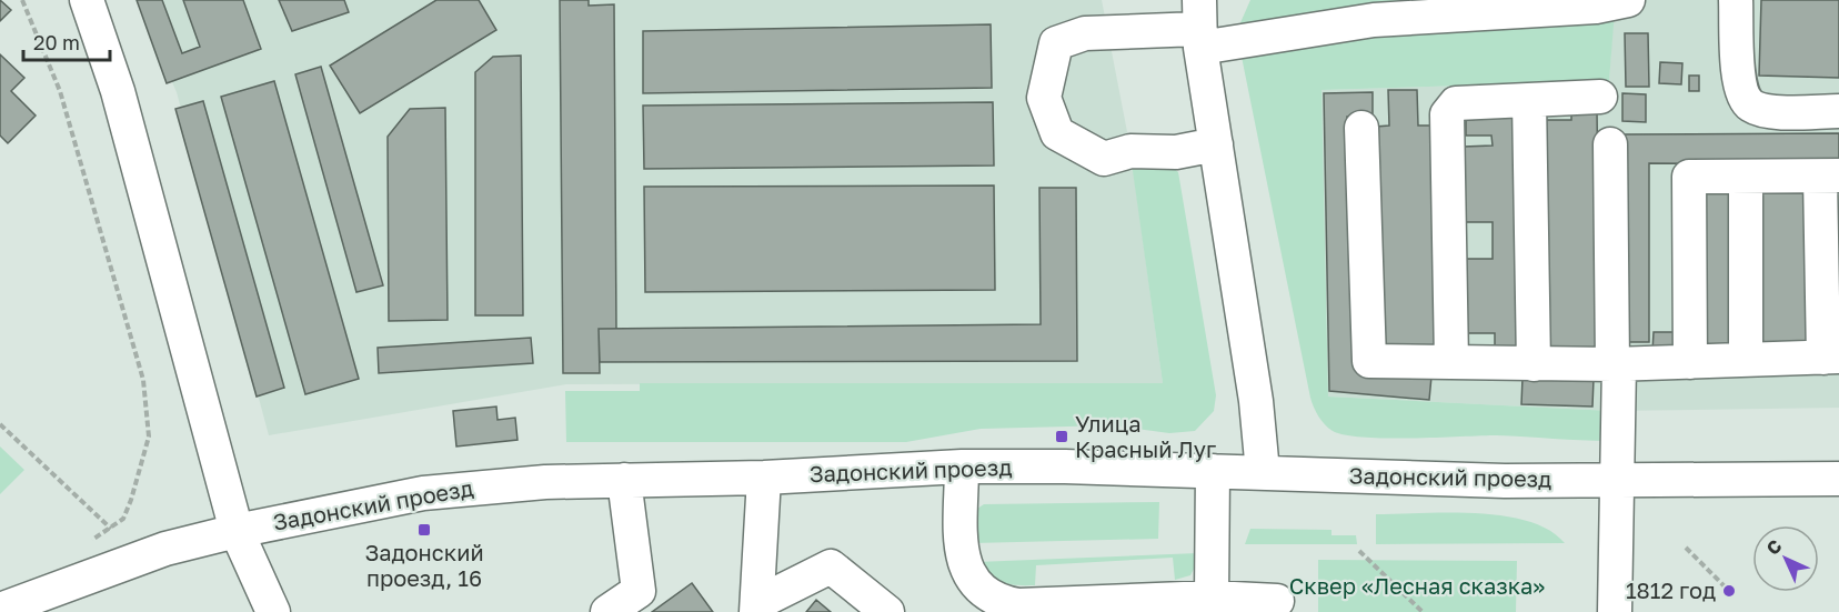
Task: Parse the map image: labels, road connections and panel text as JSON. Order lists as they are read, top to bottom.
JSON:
{
  "streets": {
    "street": ["Задонский проезд"]
  },
  "parks": ["Сквер «Лесная сказка»"],
  "places": {
    "transit": ["Улица Красный Луг", "Задонский проезд, 16"],
    "other": ["1812 год"]
  },
  "scale_bar": "20 m",
  "north": "top left"
}
